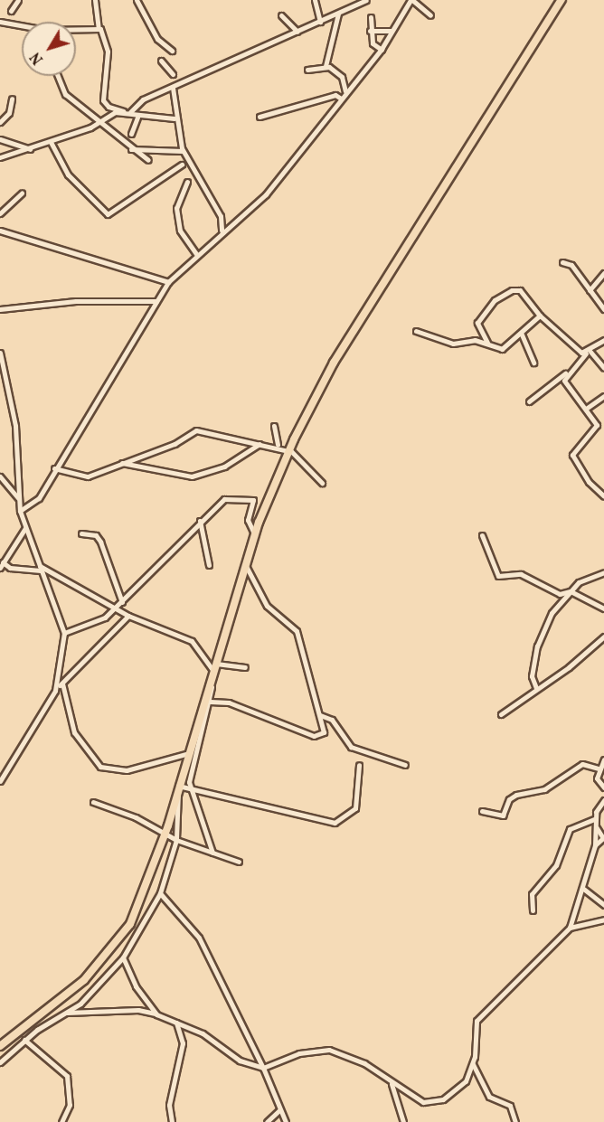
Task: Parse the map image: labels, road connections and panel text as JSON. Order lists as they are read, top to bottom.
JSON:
{
  "north": "bottom left"
}
